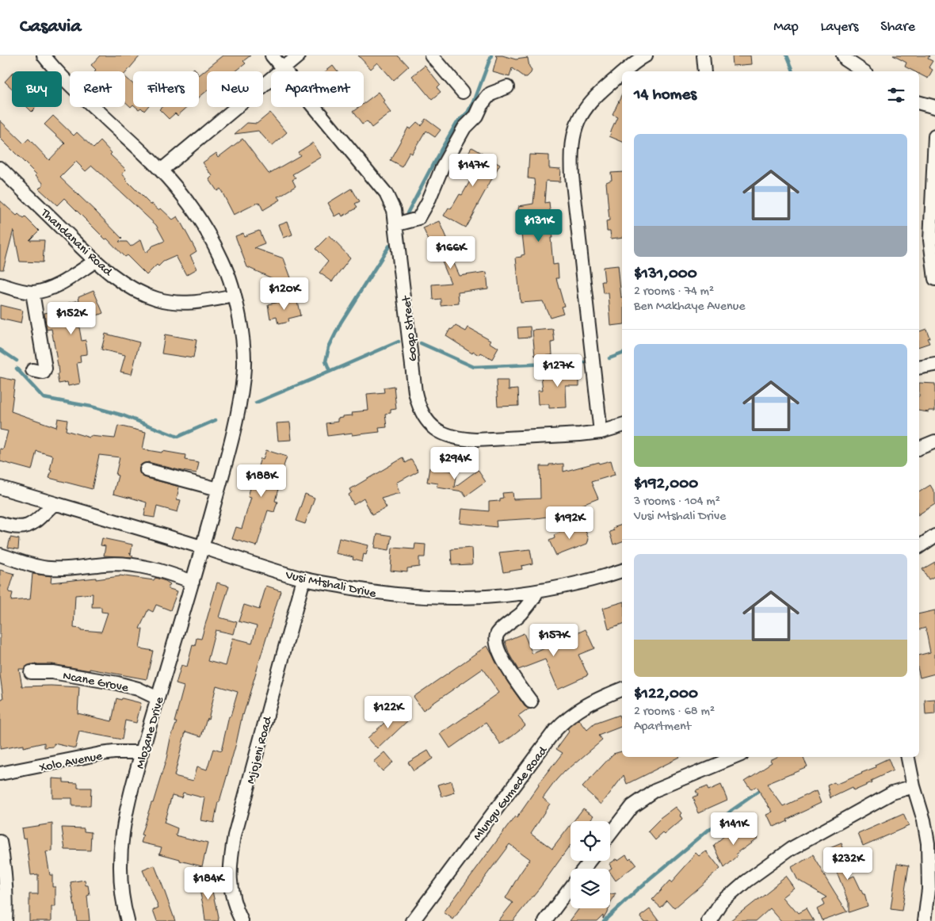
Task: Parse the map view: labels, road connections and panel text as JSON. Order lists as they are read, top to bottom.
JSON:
{
  "streets": {
    "street": [
      "Thandanani Road",
      "Goqo Street",
      "Vusi Mtshali Drive",
      "Ncane Grove",
      "Mlozane Drive",
      "Mjojeni Road",
      "Xolo Avenue",
      "Mlungu Gumede Road"
    ]
  },
  "crossings": [
    ["Thandanani Road", "Mlozane Drive"],
    ["Vusi Mtshali Drive", "Mlozane Drive"],
    ["Vusi Mtshali Drive", "Mjojeni Road"],
    ["Ncane Grove", "Mlozane Drive"],
    ["Mlozane Drive", "Xolo Avenue"]
  ],
  "page": {
    "header": "Casavia",
    "nav": ["Map", "Layers", "Share"],
    "chip": [
      "Buy",
      "Rent",
      "Filters",
      "New",
      "Apartment"
    ],
    "heading": "14 homes",
    "list": [
      {
        "name": "$131,000",
        "note": "2 rooms · 74 m² · Ben Makhaye Avenue"
      },
      {
        "name": "$192,000",
        "note": "3 rooms · 104 m² · Vusi Mtshali Drive"
      },
      {
        "name": "$122,000",
        "note": "2 rooms · 68 m² · Apartment"
      }
    ],
    "price": [
      "$147K",
      "$131K",
      "$166K",
      "$120K",
      "$152K",
      "$127K",
      "$294K",
      "$188K",
      "$192K",
      "$157K",
      "$122K",
      "$141K",
      "$232K",
      "$184K"
    ]
  }
}
